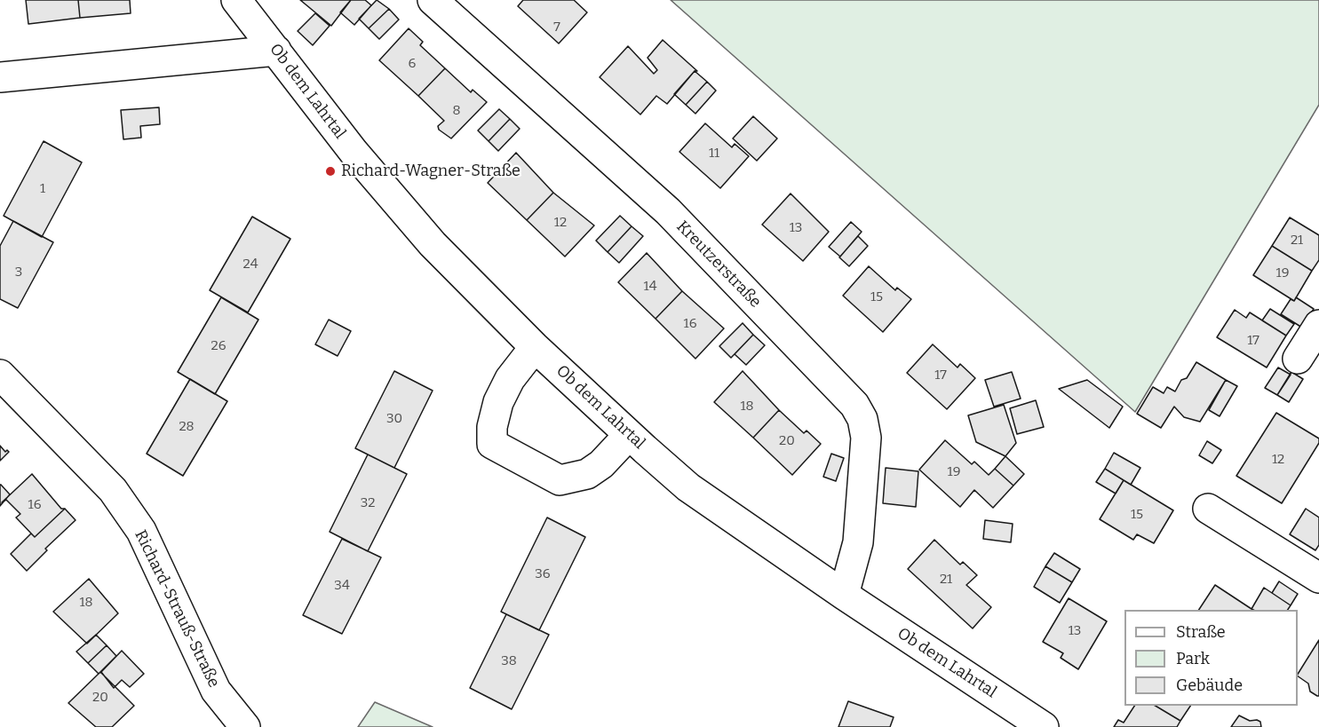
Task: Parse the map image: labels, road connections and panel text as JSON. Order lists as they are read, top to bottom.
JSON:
{
  "streets": {
    "street": ["Ob dem Lahrtal", "Kreutzerstraße", "Richard-Strauß-Straße"]
  },
  "crossings": [
    ["Ob dem Lahrtal", "Kreutzerstraße"]
  ],
  "places": ["Richard-Wagner-Straße"],
  "house_numbers": [
    "7",
    "6",
    "8",
    "11",
    "1",
    "12",
    "13",
    "21",
    "24",
    "3",
    "19",
    "14",
    "15",
    "16",
    "17",
    "26",
    "17",
    "18",
    "30",
    "28",
    "20",
    "12",
    "19",
    "32",
    "16",
    "15",
    "36",
    "21",
    "34",
    "18",
    "13",
    "38",
    "20"
  ],
  "legend": ["Straße", "Park", "Gebäude"]
}
